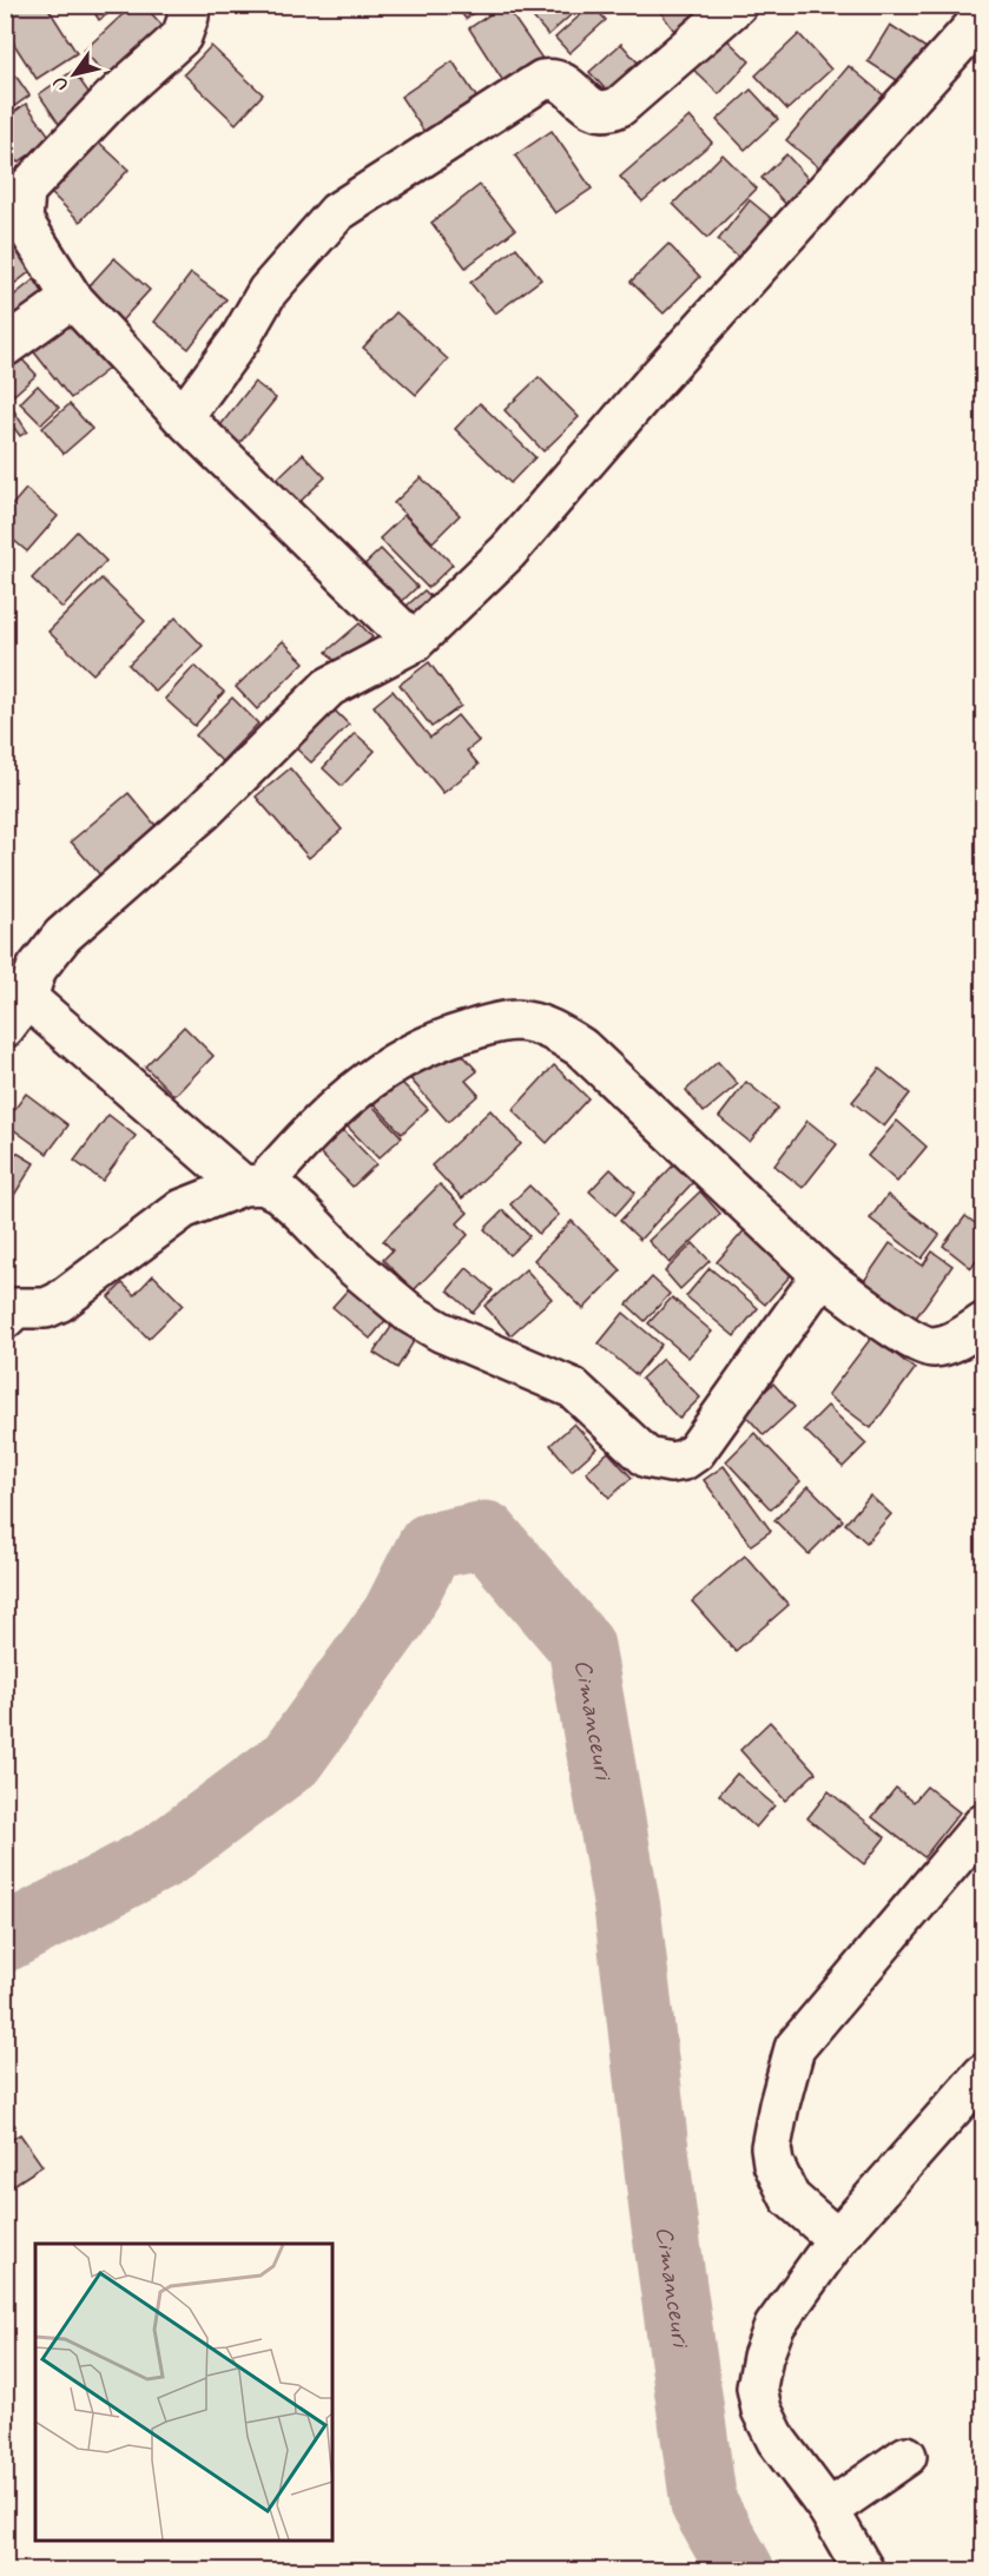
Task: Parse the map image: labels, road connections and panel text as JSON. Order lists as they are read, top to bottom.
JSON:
{
  "water": ["Cimanceuri"],
  "north": "bottom left"
}
